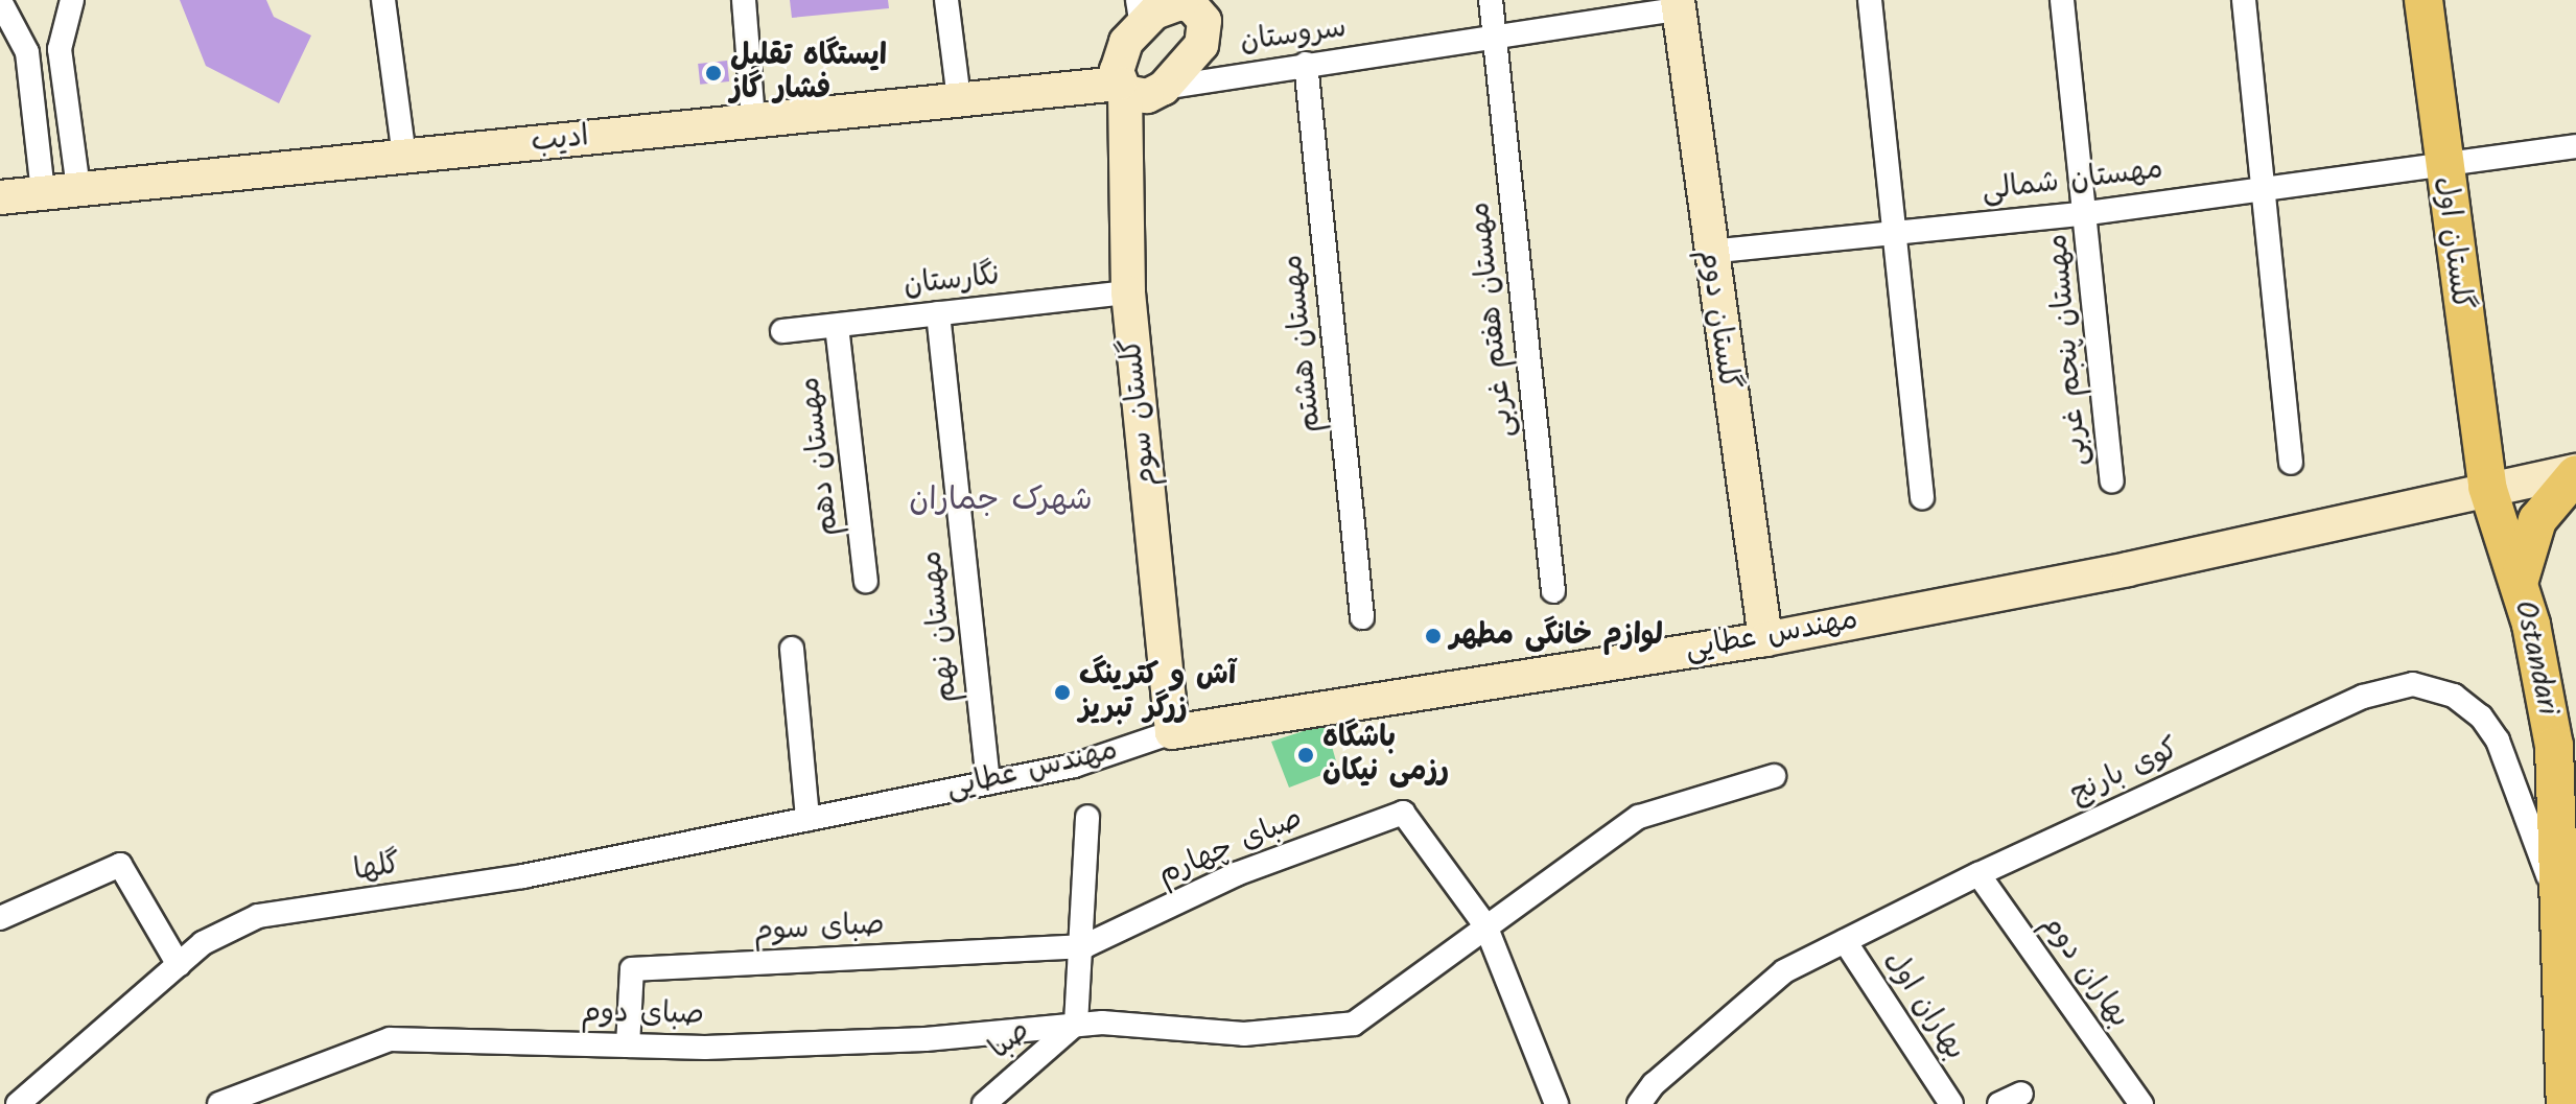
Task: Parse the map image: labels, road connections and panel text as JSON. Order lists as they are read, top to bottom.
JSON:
{
  "streets": {
    "main road": ["گلستان اول", "Ostandari"],
    "street": [
      "سروستان",
      "ادیب",
      "مهستان شمالی",
      "نگارستان",
      "مهستان هفتم غربی",
      "گلستان دوم",
      "مهستان هشتم",
      "مهستان پنجم غربی",
      "گلستان سوم",
      "مهستان دهم",
      "مهستان نهم",
      "مهندس عطایی",
      "کوی بارنج",
      "صبای چهارم",
      "گلها",
      "صبای سوم",
      "بهاران دوم",
      "بهاران اول",
      "صبای دوم",
      "صبا"
    ]
  },
  "crossings": [
    ["سروستان", "ادیب"],
    ["سروستان", "مهستان هفتم غربی"],
    ["سروستان", "گلستان دوم"],
    ["سروستان", "مهستان هشتم"],
    ["ادیب", "گلستان سوم"],
    ["مهستان شمالی", "گلستان اول"],
    ["مهستان شمالی", "گلستان دوم"],
    ["مهستان شمالی", "مهستان پنجم غربی"],
    ["گلستان اول", "مهندس عطایی"],
    ["گلستان اول", "Ostandari"],
    ["نگارستان", "گلستان سوم"],
    ["نگارستان", "مهستان دهم"],
    ["نگارستان", "مهستان نهم"],
    ["گلستان دوم", "مهندس عطایی"],
    ["گلستان سوم", "مهندس عطایی"],
    ["مهستان نهم", "مهندس عطایی"],
    ["مهندس عطایی", "Ostandari"],
    ["مهندس عطایی", "گلها"],
    ["Ostandari", "کوی بارنج"],
    ["کوی بارنج", "بهاران دوم"],
    ["کوی بارنج", "بهاران اول"],
    ["صبای چهارم", "صبای سوم"],
    ["صبای چهارم", "صبای دوم"],
    ["صبای سوم", "صبای دوم"],
    ["صبای دوم", "صبا"]
  ],
  "districts": ["شهرک جماران"],
  "places": [
    "ایستگاه تقلیل فشار گاز",
    "لوازم خانگی مطهر",
    "آش و کترینگ زرگر تبریز",
    "باشگاه رزمی نیکان"
  ]
}
